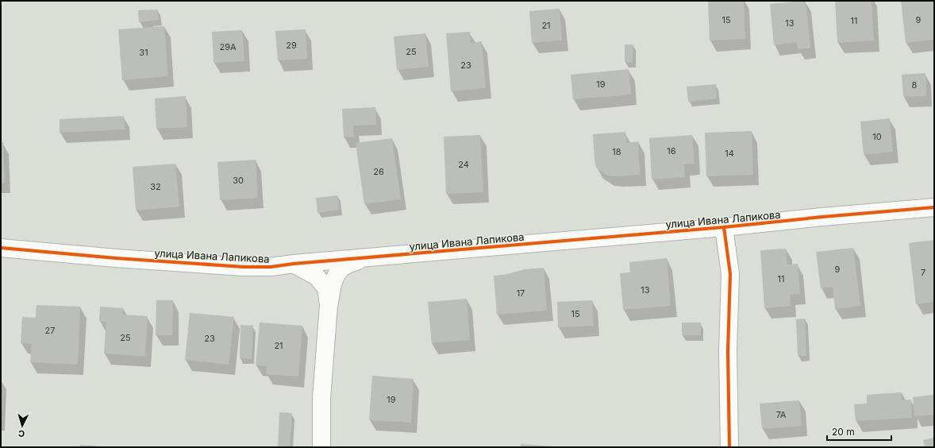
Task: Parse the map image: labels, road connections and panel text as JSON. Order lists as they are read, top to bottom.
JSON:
{
  "streets": {
    "street": ["улица Ивана Лапикова"]
  },
  "house_numbers": [
    "15",
    "9",
    "11",
    "13",
    "21",
    "29",
    "29А",
    "25",
    "31",
    "23",
    "19",
    "8",
    "10",
    "16",
    "18",
    "14",
    "24",
    "26",
    "30",
    "32",
    "9",
    "7",
    "11",
    "13",
    "17",
    "15",
    "27",
    "25",
    "23",
    "21",
    "19",
    "7А"
  ],
  "scale_bar": "20 m",
  "north": "bottom"
}
